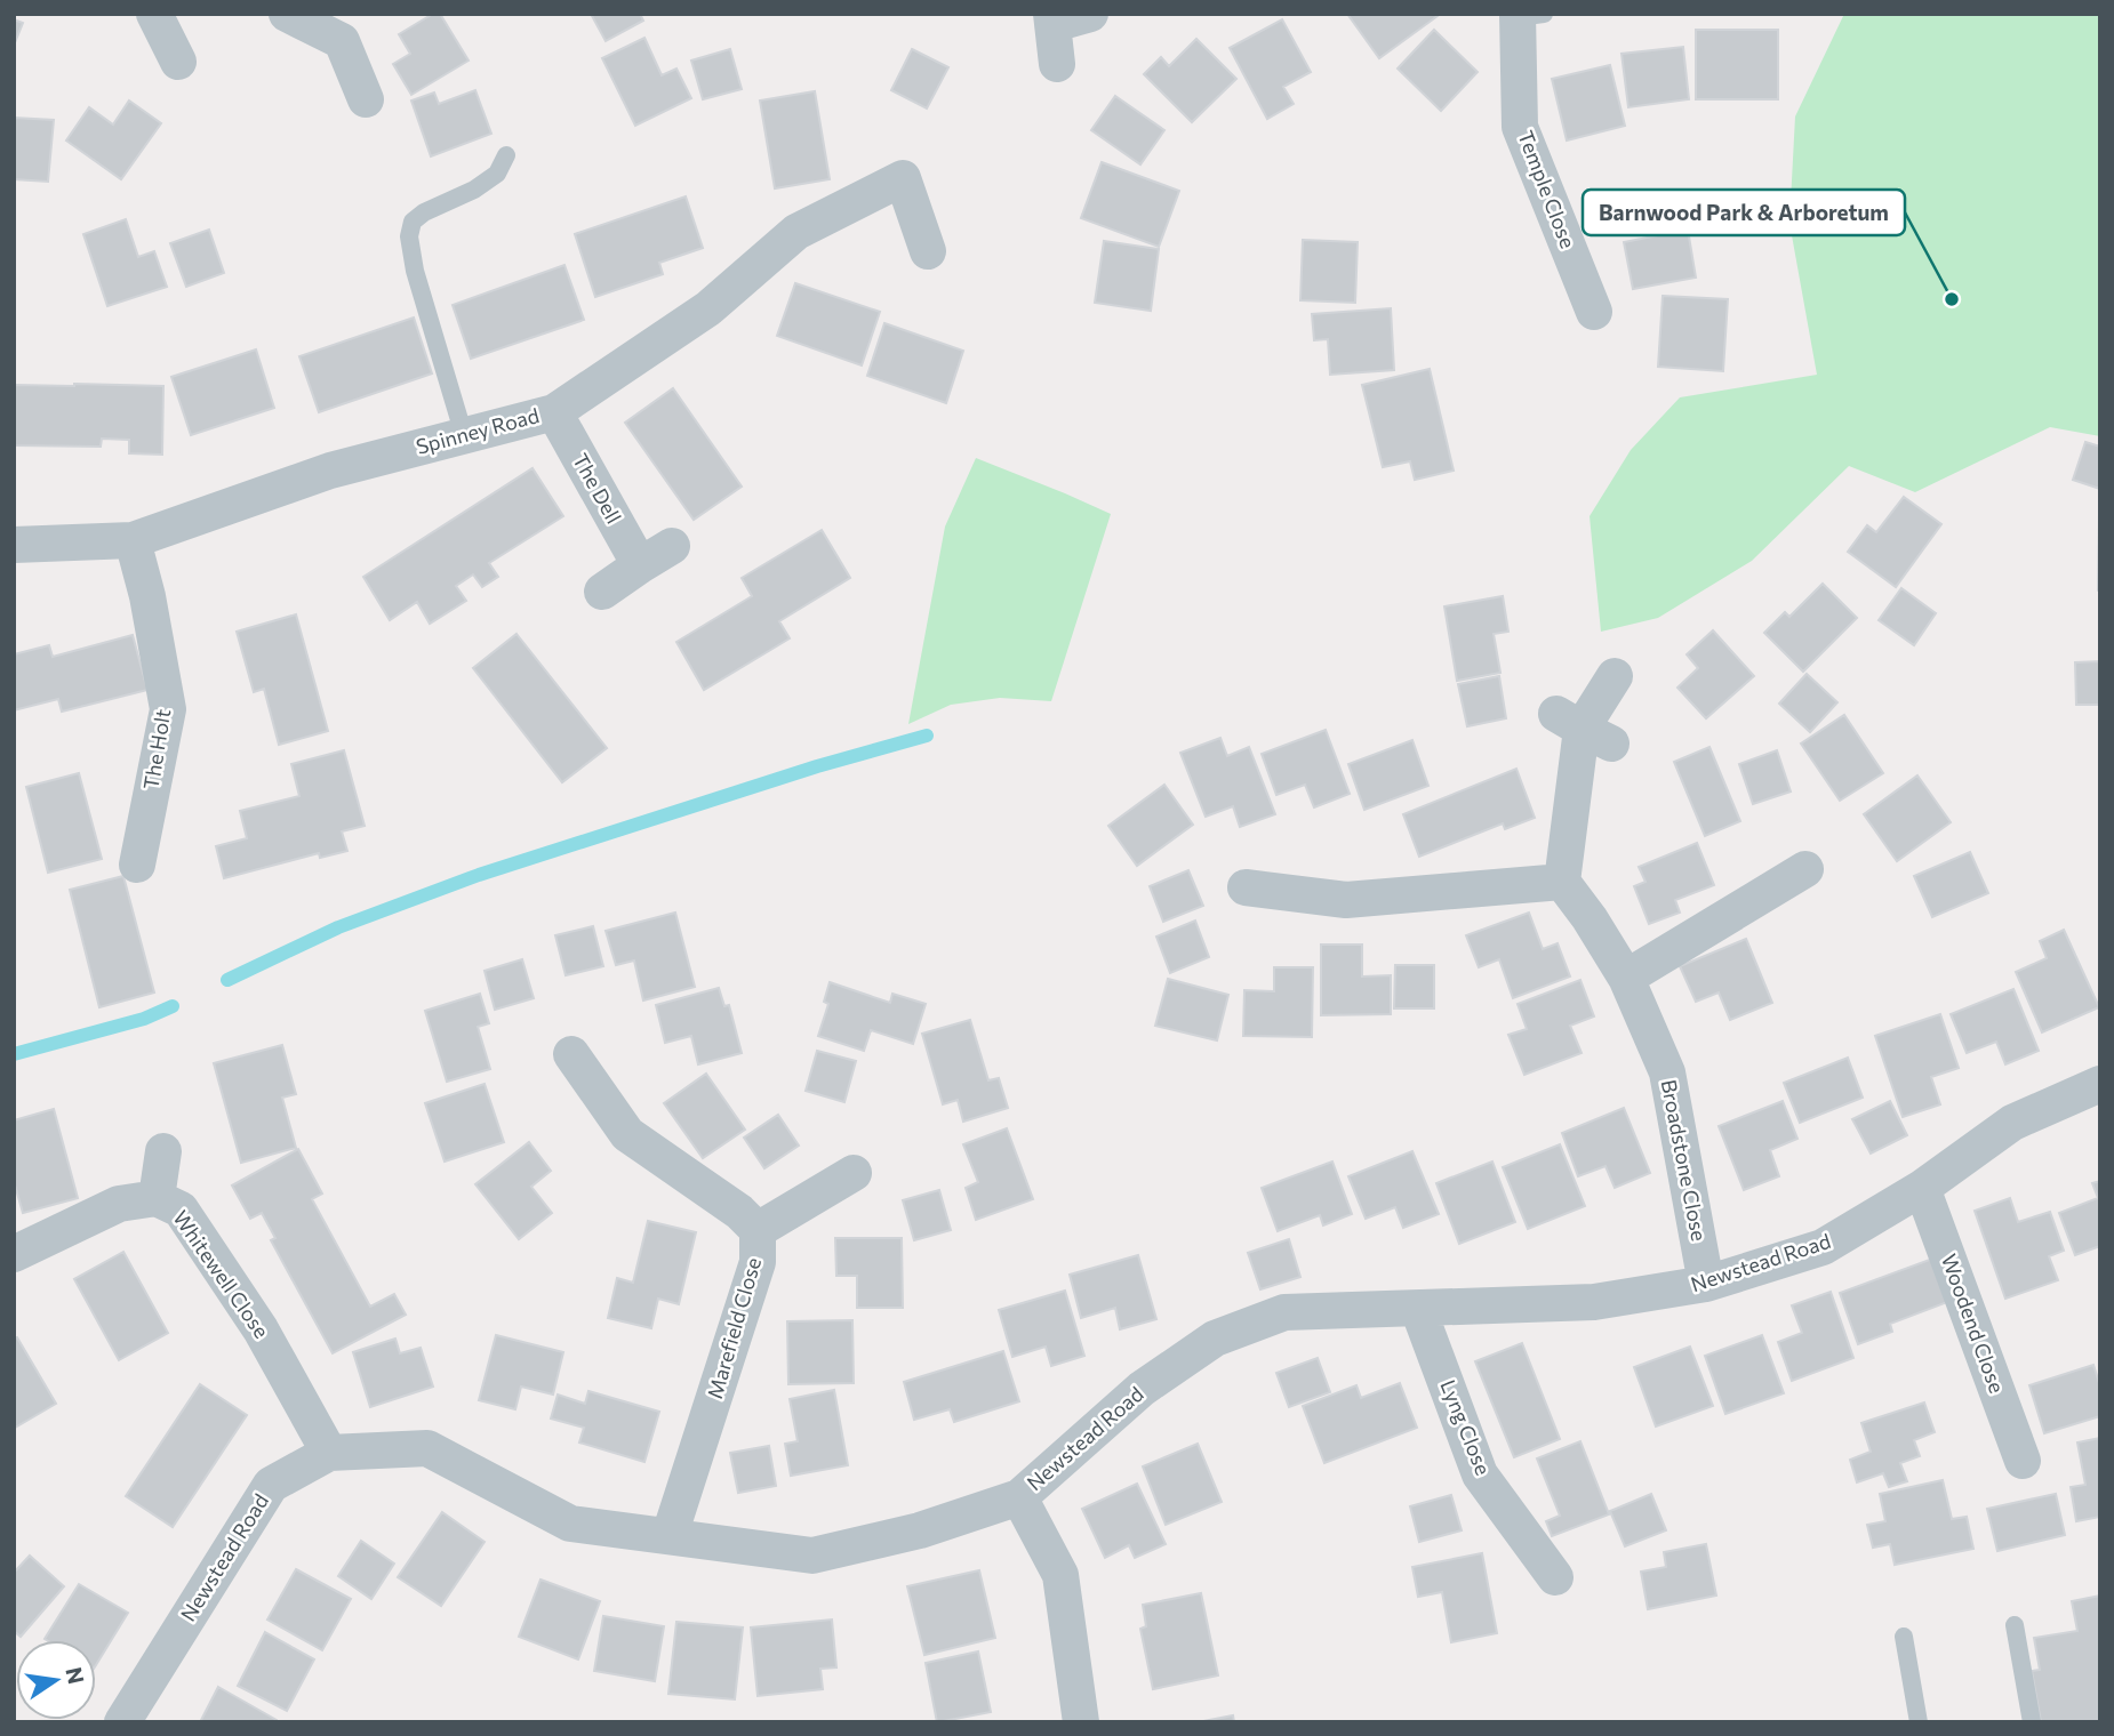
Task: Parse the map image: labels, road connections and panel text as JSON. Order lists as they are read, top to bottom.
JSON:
{
  "streets": {
    "street": [
      "Temple Close",
      "Spinney Road",
      "The Dell",
      "The Holt",
      "Broadstone Close",
      "Newstead Road",
      "Whitewell Close",
      "Woodend Close",
      "Marefield Close",
      "Lyng Close"
    ]
  },
  "crossings": [
    ["Spinney Road", "The Dell"],
    ["Spinney Road", "The Holt"],
    ["Broadstone Close", "Newstead Road"],
    ["Newstead Road", "Whitewell Close"],
    ["Newstead Road", "Woodend Close"],
    ["Newstead Road", "Marefield Close"],
    ["Newstead Road", "Lyng Close"]
  ],
  "places": ["Barnwood Park & Arboretum"],
  "north": "right"
}
